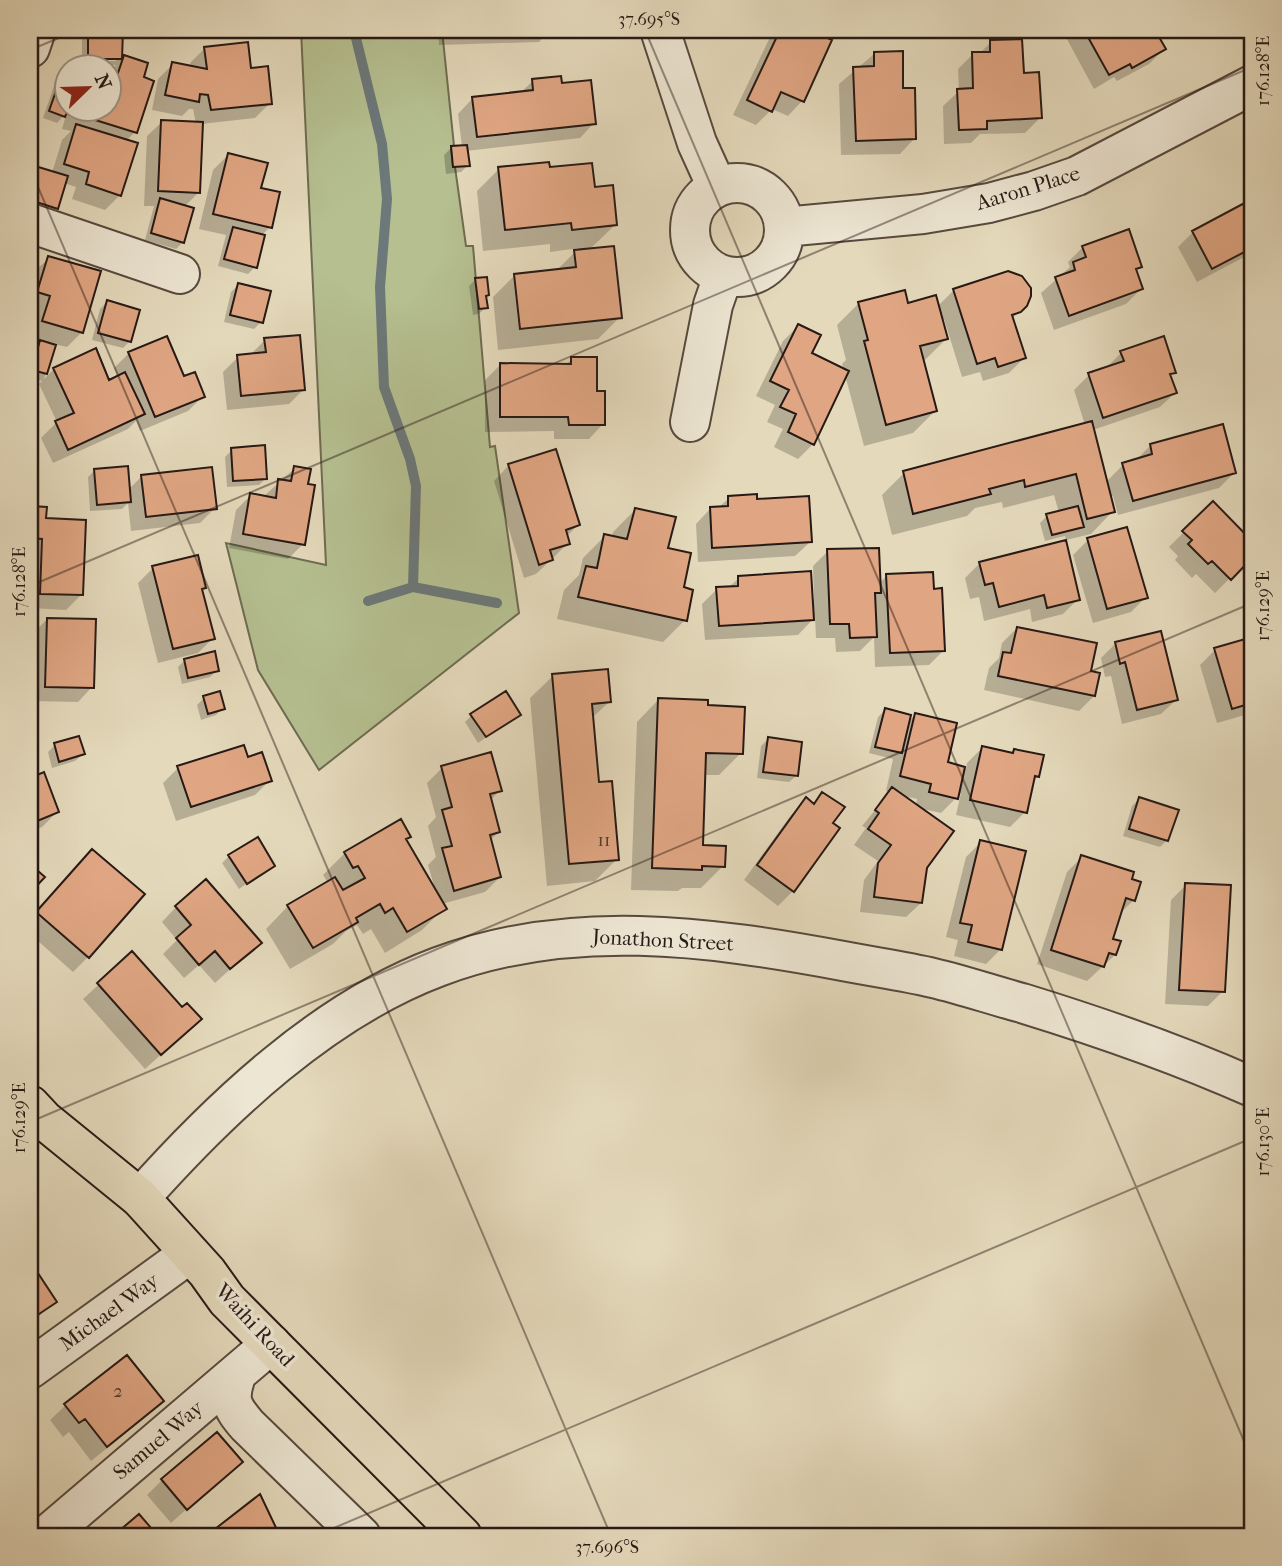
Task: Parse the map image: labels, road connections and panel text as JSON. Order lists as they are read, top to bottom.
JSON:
{
  "streets": {
    "main road": ["Waihi Road"],
    "street": [
      "Aaron Place",
      "Jonathon Street",
      "Michael Way",
      "Samuel Way"
    ]
  },
  "crossings": [
    ["Jonathon Street", "Waihi Road"],
    ["Michael Way", "Waihi Road"],
    ["Waihi Road", "Samuel Way"]
  ],
  "house_numbers": ["11", "2"],
  "north": "top right",
  "coordinates": [
    "37.695°S",
    "176.128°E",
    "176.129°E",
    "176.130°E",
    "37.696°S"
  ]
}
